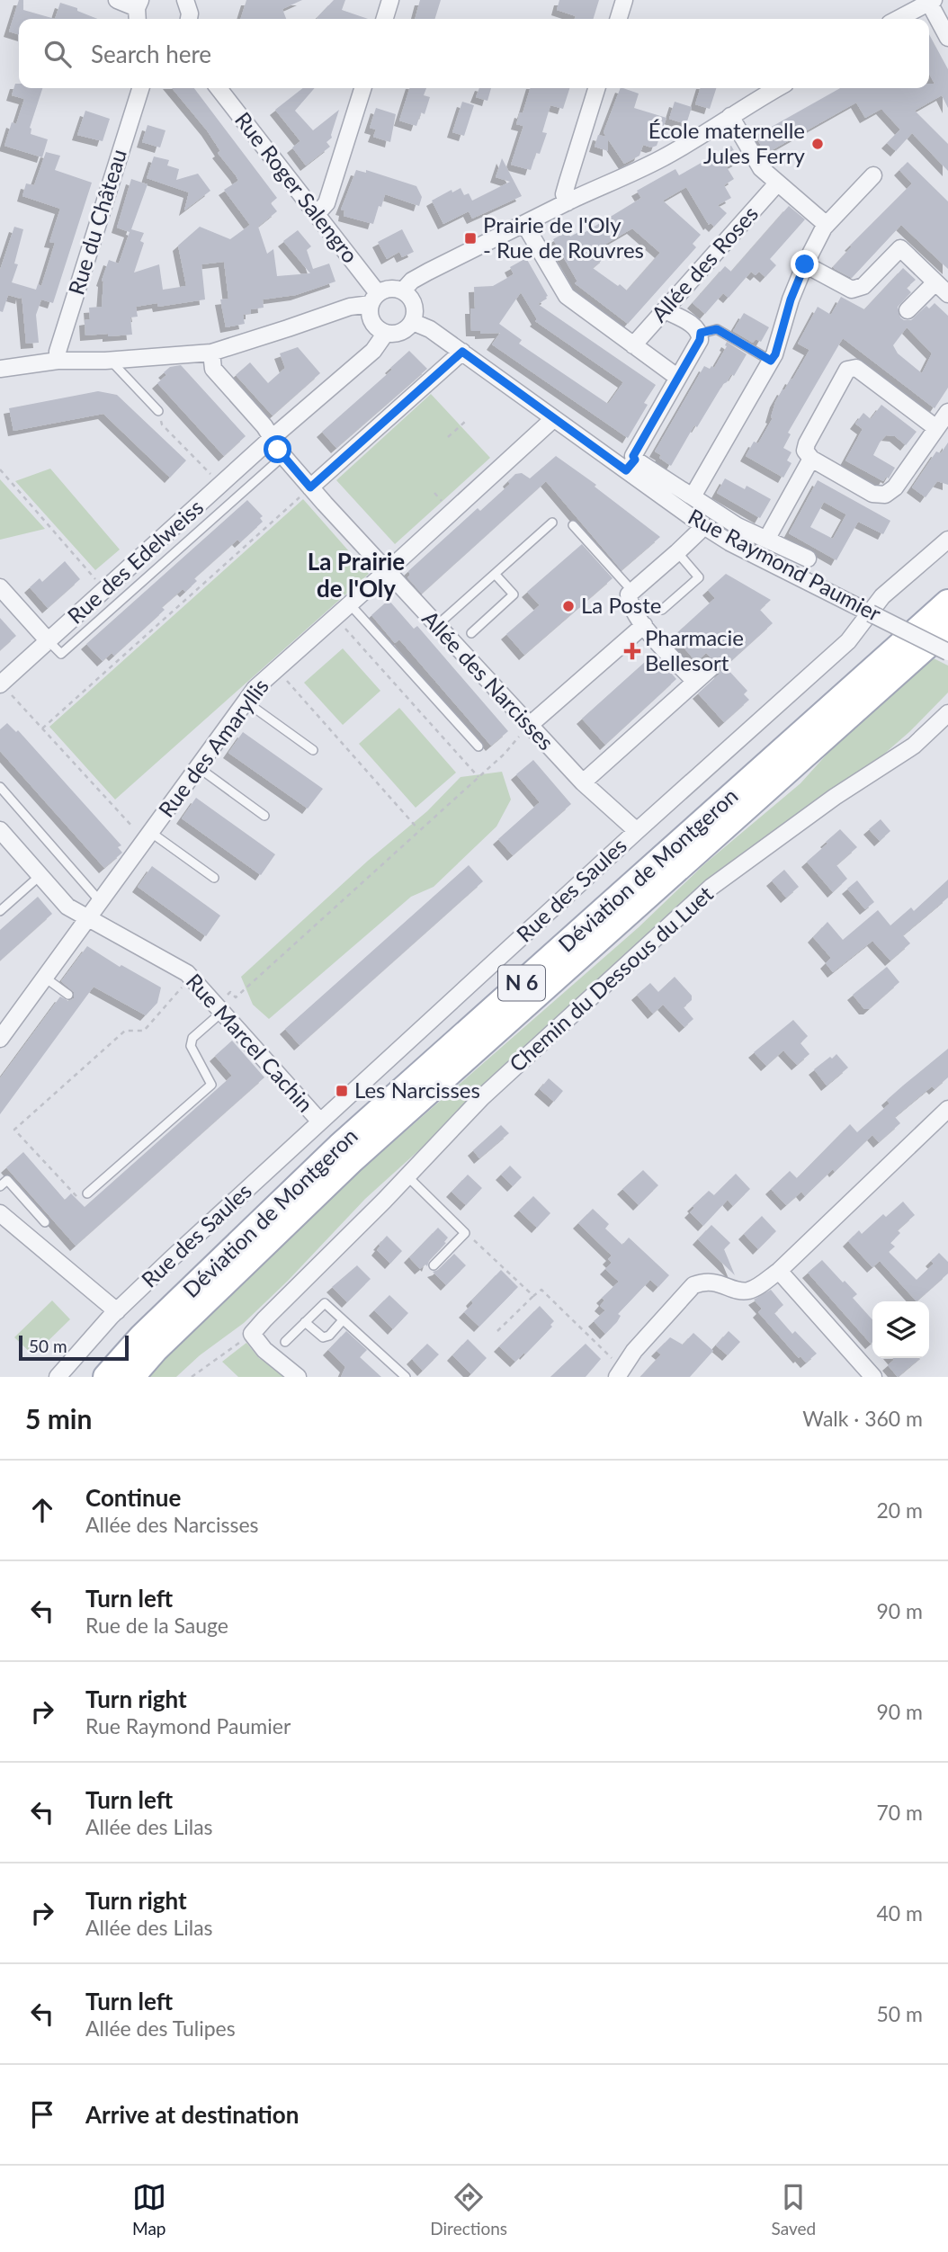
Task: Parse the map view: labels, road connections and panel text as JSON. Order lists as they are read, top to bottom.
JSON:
{
  "streets": {
    "main road": ["Déviation de Montgeron", "N 6"],
    "street": [
      "Rue Roger Salengro",
      "Rue du Château",
      "Allée des Roses",
      "Rue des Edelweiss",
      "Rue Raymond Paumier",
      "Allée des Narcisses",
      "Rue des Amaryllis",
      "Rue des Saules",
      "Chemin du Dessous du Luet",
      "Rue Marcel Cachin"
    ]
  },
  "crossings": [
    ["Rue Roger Salengro", "Rue des Edelweiss"],
    ["Rue Roger Salengro", "Rue Raymond Paumier"],
    ["Rue des Edelweiss", "Rue Raymond Paumier"],
    ["Rue des Edelweiss", "Allée des Narcisses"],
    ["Rue Raymond Paumier", "Rue des Amaryllis"],
    ["Rue Raymond Paumier", "Rue des Saules"],
    ["Allée des Narcisses", "Rue des Amaryllis"],
    ["Allée des Narcisses", "Rue des Saules"],
    ["Rue des Amaryllis", "Rue Marcel Cachin"],
    ["Rue des Saules", "Rue Marcel Cachin"]
  ],
  "districts": ["La Prairie de l'Oly"],
  "places": {
    "other": ["École maternelle Jules Ferry", "La Poste"],
    "transit": ["Prairie de l'Oly - Rue de Rouvres", "Les Narcisses"],
    "health": ["Pharmacie Bellesort"]
  },
  "scale_bar": "50 m",
  "page": {
    "search": "Search here",
    "scale": "50 m",
    "heading": ["5 min", "Walk · 360 m"],
    "list": [
      ["Continue", "Allée des Narcisses", "20 m"],
      ["Turn left", "Rue de la Sauge", "90 m"],
      ["Turn right", "Rue Raymond Paumier", "90 m"],
      ["Turn left", "Allée des Lilas", "70 m"],
      ["Turn right", "Allée des Lilas", "40 m"],
      ["Turn left", "Allée des Tulipes", "50 m"],
      "Arrive at destination"
    ],
    "nav": ["Map", "Directions", "Saved"]
  }
}
